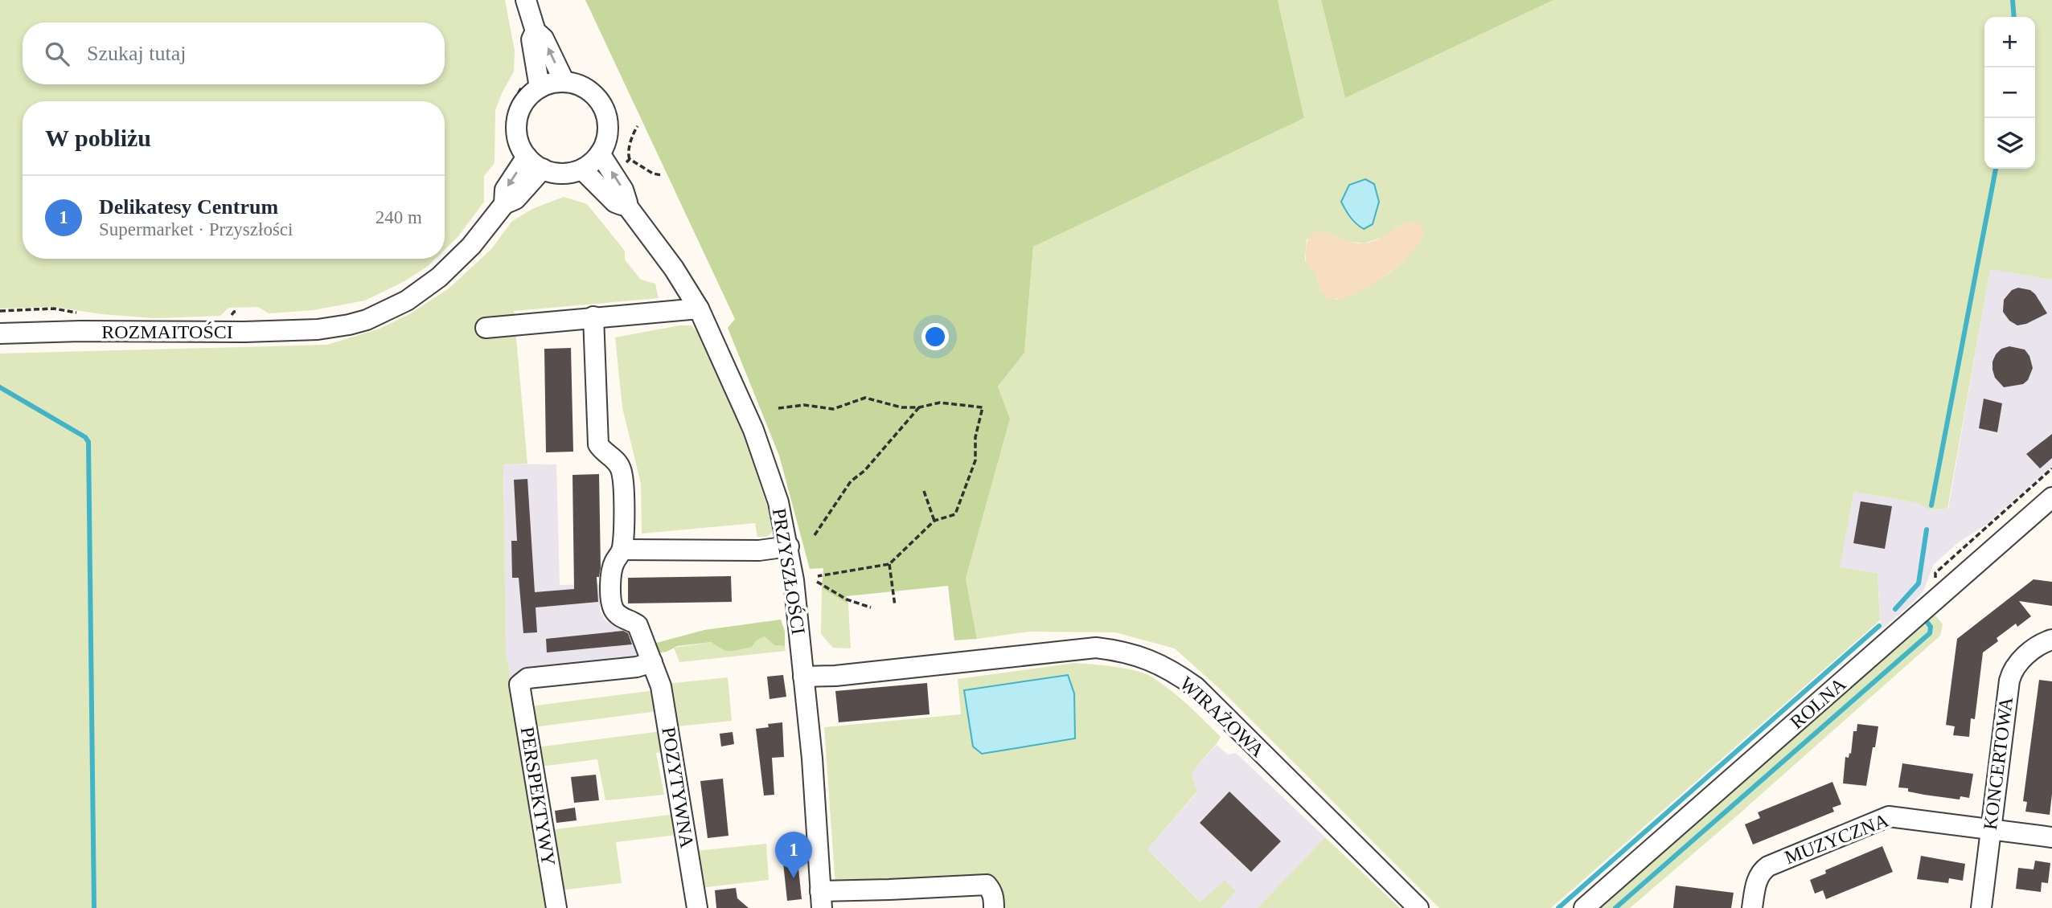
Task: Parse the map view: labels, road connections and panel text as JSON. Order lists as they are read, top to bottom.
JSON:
{
  "streets": {
    "street": [
      "ROZMAITOŚCI",
      "PRZYSZŁOŚCI",
      "ROLNA",
      "WIRAŻOWA",
      "KONCERTOWA",
      "POZYTYWNA",
      "PERSPEKTYWY",
      "MUZYCZNA"
    ]
  },
  "crossings": [
    ["PRZYSZŁOŚCI", "WIRAŻOWA"],
    ["KONCERTOWA", "MUZYCZNA"],
    ["POZYTYWNA", "PERSPEKTYWY"]
  ],
  "page": {
    "map_buttons": ["+", "−"],
    "search": "Szukaj tutaj",
    "heading": "W pobliżu",
    "list": [
      {
        "mark": "1",
        "name": "Delikatesy Centrum",
        "note": "Supermarket · Przyszłości",
        "value": "240 m"
      }
    ],
    "pins": "1"
  }
}
